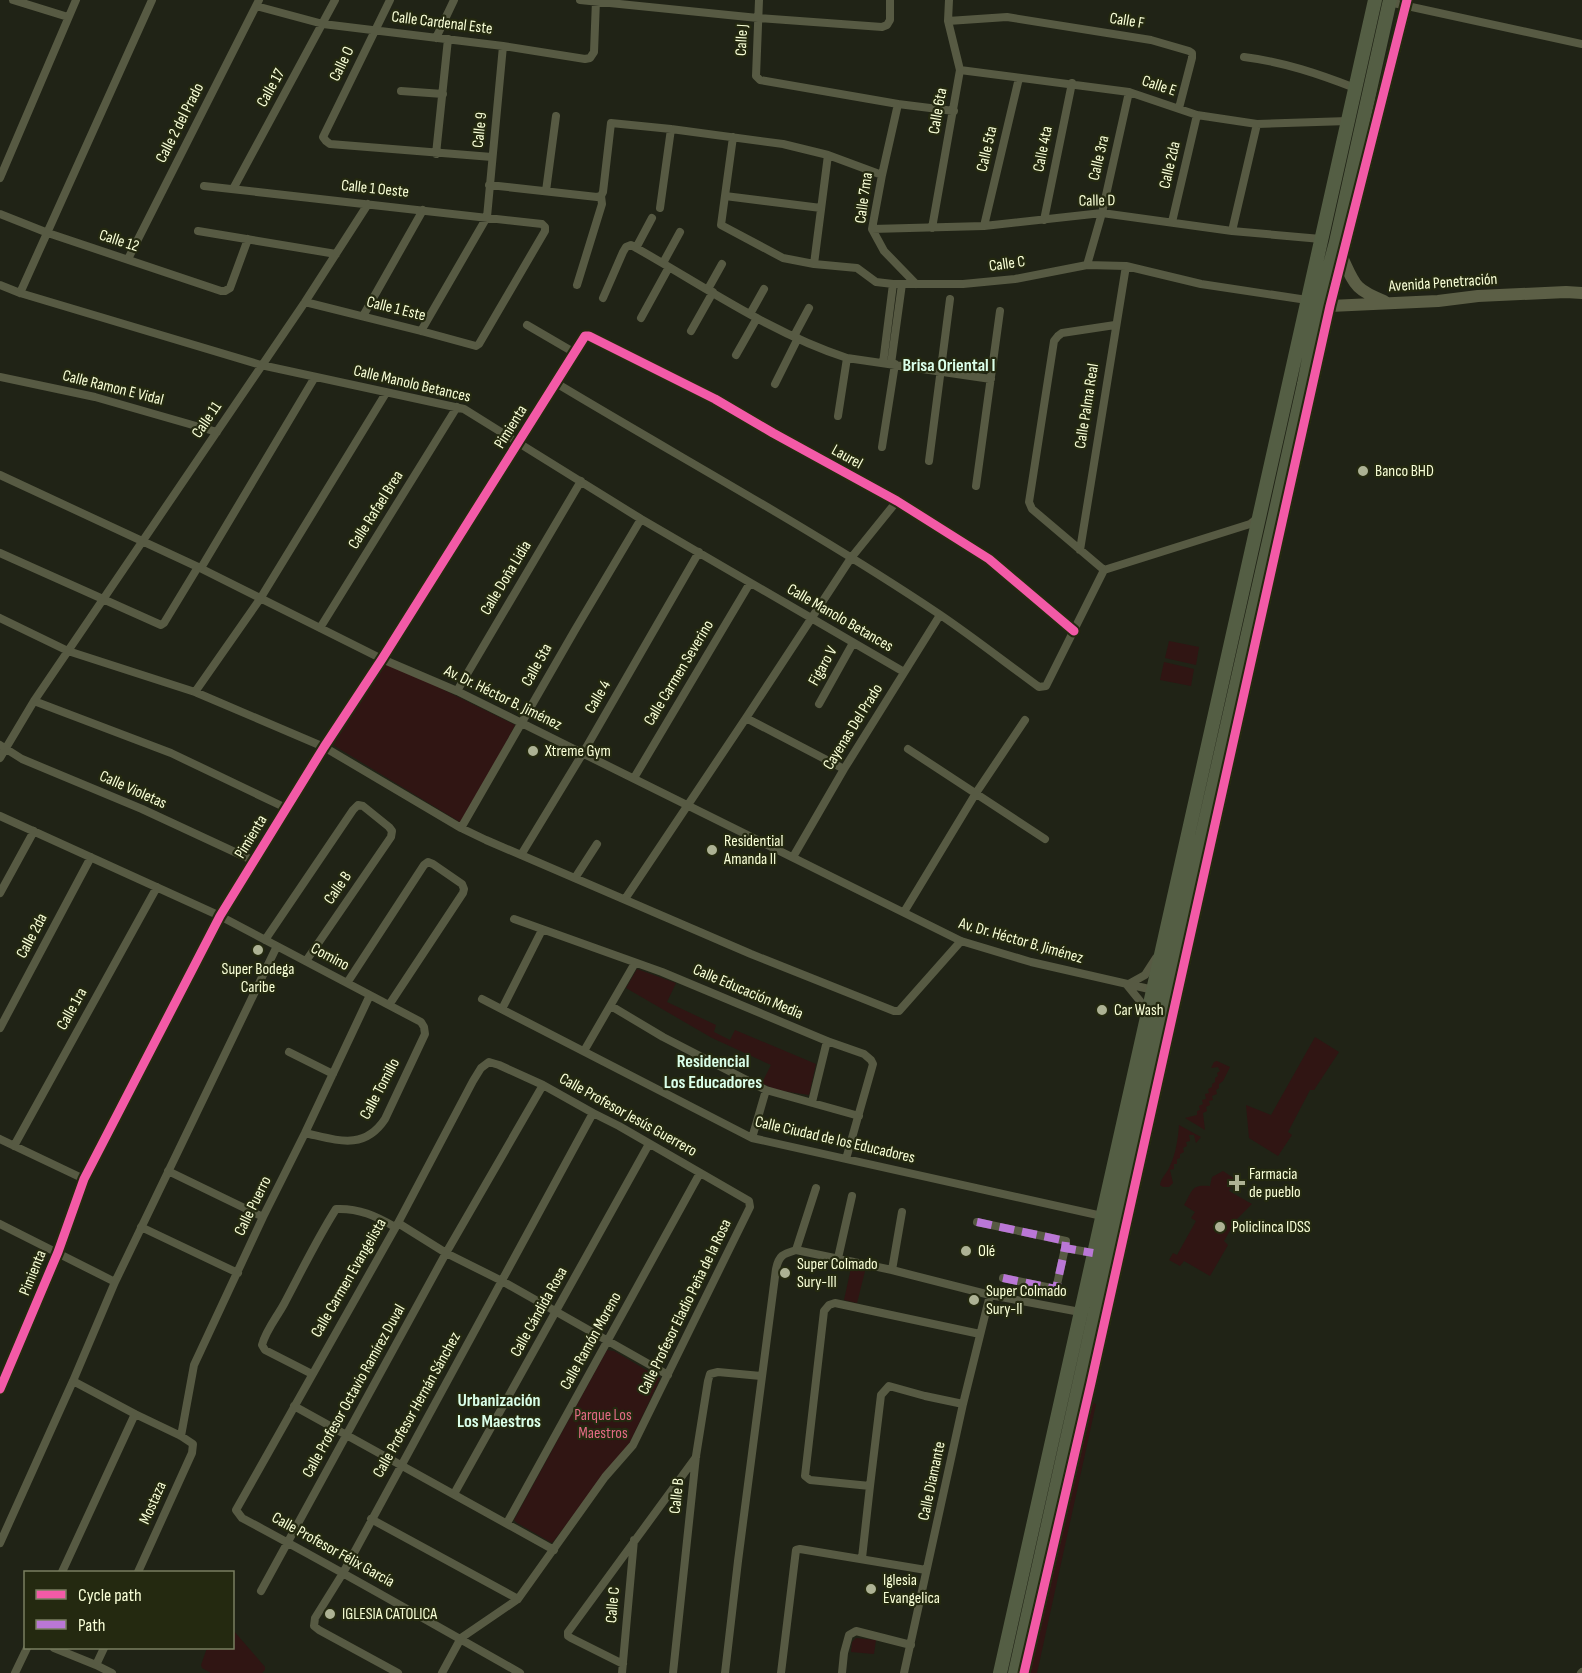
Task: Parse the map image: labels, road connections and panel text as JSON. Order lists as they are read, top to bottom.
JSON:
{
  "streets": {
    "street": [
      "Calle F",
      "Calle Cardenal Este",
      "Calle J",
      "Calle O",
      "Calle E",
      "Calle 17",
      "Calle 6ta",
      "Calle 2 del Prado",
      "Calle 9",
      "Calle 5ta",
      "Calle 4ta",
      "Calle 3ra",
      "Calle 2da",
      "Calle 1 Oeste",
      "Calle 7ma",
      "Calle D",
      "Calle 12",
      "Calle C",
      "Avenida Penetración",
      "Calle 1 Este",
      "Calle Manolo Betances",
      "Calle Ramon E Vidal",
      "Calle Palma Real",
      "Calle 11",
      "Pimienta",
      "Laurel",
      "Calle Rafael Brea",
      "Calle Doña Lidia",
      "Figaro V",
      "Calle Carmen Severino",
      "Calle 4",
      "Av. Dr. Héctor B. Jiménez",
      "Cayenas Del Prado",
      "Calle Violetas",
      "Calle B",
      "Comino",
      "Calle Educación Media",
      "Calle 1ra",
      "Calle Tomillo",
      "Calle Profesor Jesús Guerrero",
      "Calle Ciudad de los Educadores",
      "Calle Puerro",
      "Calle Carmen Evangelista",
      "Calle Profesor Eladio Peña de la Rosa",
      "Calle Cándida Rosa",
      "Calle Ramón Moreno",
      "Calle Profesor Octavio Ramírez Duval",
      "Calle Profesor Hernán Sánchez",
      "Calle Diamante",
      "Mostaza",
      "Calle Profesor Félix García"
    ]
  },
  "crossings": [
    ["Calle F", "Calle E"],
    ["Calle F", "Calle 6ta"],
    ["Calle Cardenal Este", "Calle O"],
    ["Calle Cardenal Este", "Calle 17"],
    ["Calle Cardenal Este", "Calle 2 del Prado"],
    ["Calle Cardenal Este", "Calle 9"],
    ["Calle J", "Calle 7ma"],
    ["Calle E", "Calle 6ta"],
    ["Calle E", "Calle 5ta"],
    ["Calle E", "Calle 4ta"],
    ["Calle E", "Calle 3ra"],
    ["Calle E", "Calle 2da"],
    ["Calle 17", "Calle 1 Oeste"],
    ["Calle 6ta", "Calle D"],
    ["Calle 2 del Prado", "Calle 12"],
    ["Calle 9", "Calle 1 Oeste"],
    ["Calle 5ta", "Calle D"],
    ["Calle 5ta", "Calle Manolo Betances"],
    ["Calle 5ta", "Av. Dr. Héctor B. Jiménez"],
    ["Calle 4ta", "Calle D"],
    ["Calle 3ra", "Calle D"],
    ["Calle 3ra", "Calle C"],
    ["Calle 2da", "Calle D"],
    ["Calle 2da", "Comino"],
    ["Calle 1 Oeste", "Calle 1 Este"],
    ["Calle 1 Oeste", "Calle 11"],
    ["Calle 7ma", "Calle D"],
    ["Calle 7ma", "Calle C"],
    ["Calle C", "Avenida Penetración"],
    ["Calle C", "Calle Palma Real"],
    ["Calle 1 Este", "Calle 11"],
    ["Calle Manolo Betances", "Calle 11"],
    ["Calle Manolo Betances", "Pimienta"],
    ["Calle Manolo Betances", "Calle Rafael Brea"],
    ["Calle Manolo Betances", "Calle Doña Lidia"],
    ["Calle Manolo Betances", "Figaro V"],
    ["Calle Manolo Betances", "Calle Carmen Severino"],
    ["Calle Manolo Betances", "Calle 4"],
    ["Calle Manolo Betances", "Cayenas Del Prado"],
    ["Calle Ramon E Vidal", "Calle 11"],
    ["Calle 11", "Av. Dr. Héctor B. Jiménez"],
    ["Calle 11", "Calle Violetas"],
    ["Pimienta", "Laurel"],
    ["Pimienta", "Av. Dr. Héctor B. Jiménez"],
    ["Pimienta", "Calle Violetas"],
    ["Pimienta", "Comino"],
    ["Calle Rafael Brea", "Av. Dr. Héctor B. Jiménez"],
    ["Calle Doña Lidia", "Av. Dr. Héctor B. Jiménez"],
    ["Calle Carmen Severino", "Av. Dr. Héctor B. Jiménez"],
    ["Calle 4", "Av. Dr. Héctor B. Jiménez"],
    ["Av. Dr. Héctor B. Jiménez", "Cayenas Del Prado"],
    ["Calle B", "Comino"],
    ["Comino", "Calle 1ra"],
    ["Comino", "Calle Tomillo"],
    ["Comino", "Calle Puerro"],
    ["Calle Educación Media", "Calle Ciudad de los Educadores"],
    ["Calle Tomillo", "Calle Puerro"],
    ["Calle Profesor Jesús Guerrero", "Calle Carmen Evangelista"],
    ["Calle Profesor Jesús Guerrero", "Calle Profesor Eladio Peña de la Rosa"],
    ["Calle Profesor Jesús Guerrero", "Calle Cándida Rosa"],
    ["Calle Profesor Jesús Guerrero", "Calle Ramón Moreno"],
    ["Calle Profesor Jesús Guerrero", "Calle Profesor Octavio Ramírez Duval"],
    ["Calle Profesor Jesús Guerrero", "Calle Profesor Hernán Sánchez"],
    ["Calle Puerro", "Mostaza"],
    ["Calle Carmen Evangelista", "Calle Profesor Félix García"],
    ["Calle Profesor Eladio Peña de la Rosa", "Calle Profesor Félix García"],
    ["Calle Profesor Octavio Ramírez Duval", "Calle Profesor Félix García"],
    ["Calle Profesor Hernán Sánchez", "Calle Profesor Félix García"]
  ],
  "districts": ["Brisa Oriental I", "Residencial Los Educadores", "Urbanización Los Maestros"],
  "parks": ["Parque Los Maestros"],
  "places": {
    "other": [
      "Banco BHD",
      "Xtreme Gym",
      "Residential Amanda II",
      "Super Bodega Caribe",
      "Car Wash",
      "Policlinca IDSS",
      "Olé",
      "Super Colmado Sury-III",
      "Super Colmado Sury-II",
      "Iglesia Evangelica",
      "IGLESIA CATOLICA"
    ],
    "health": ["Farmacia de pueblo"]
  },
  "legend": ["Cycle path", "Path"]
}
